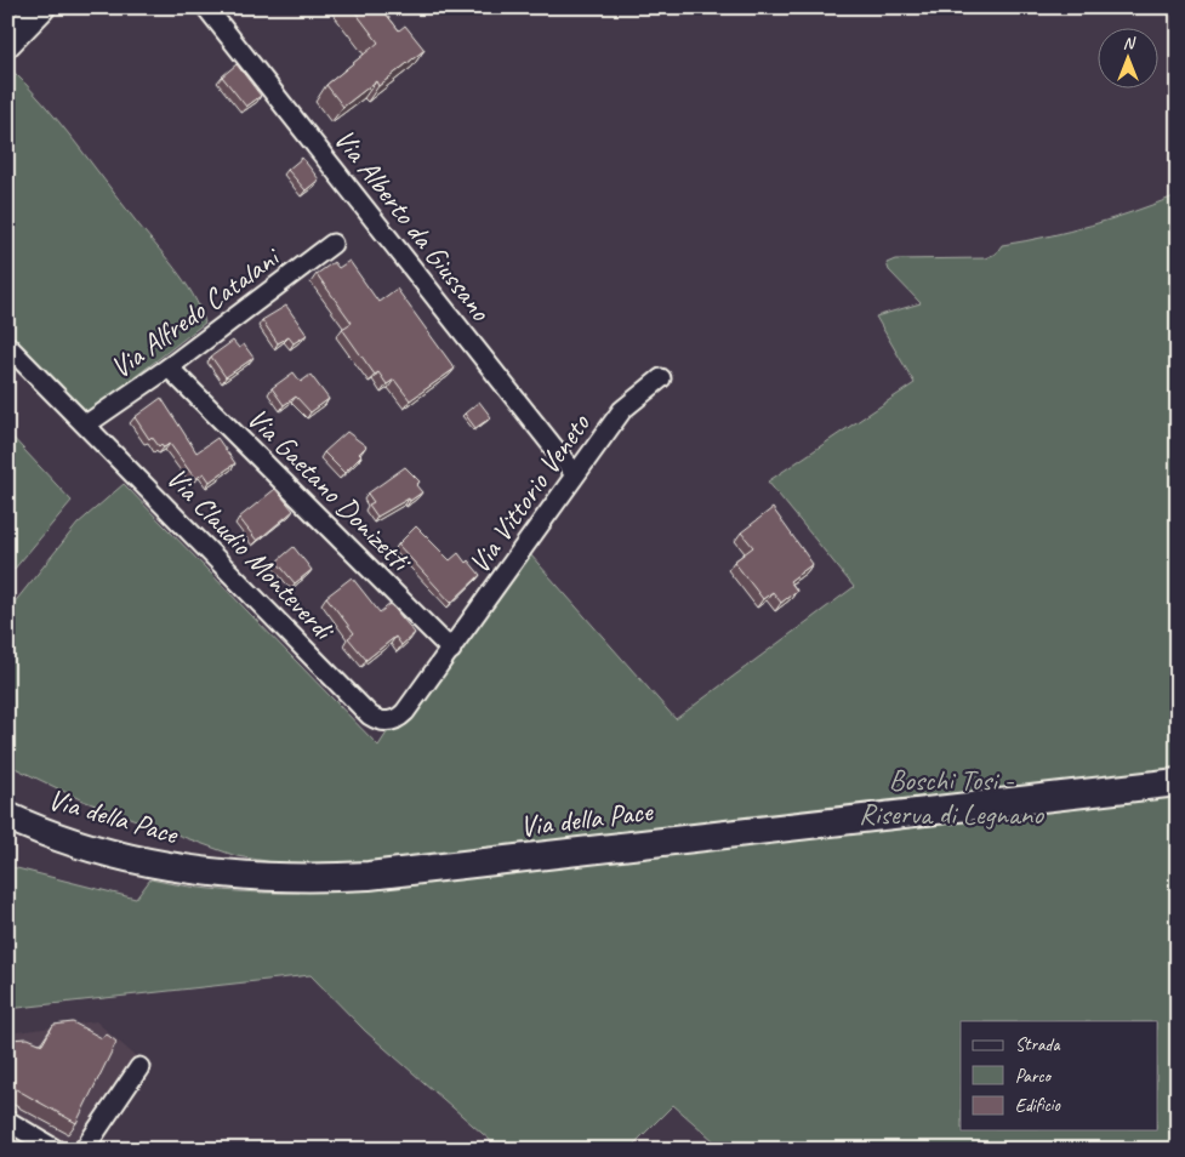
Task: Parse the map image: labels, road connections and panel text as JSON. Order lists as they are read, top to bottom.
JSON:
{
  "streets": {
    "main road": ["Via della Pace"],
    "street": [
      "Via Alberto da Giussano",
      "Via Alfredo Catalani",
      "Via Gaetano Donizetti",
      "Via Vittorio Veneto",
      "Via Claudio Monteverdi"
    ]
  },
  "crossings": [
    ["Via Alberto da Giussano", "Via Vittorio Veneto"],
    ["Via Alfredo Catalani", "Via Gaetano Donizetti"],
    ["Via Alfredo Catalani", "Via Claudio Monteverdi"],
    ["Via Gaetano Donizetti", "Via Vittorio Veneto"],
    ["Via Gaetano Donizetti", "Via Claudio Monteverdi"],
    ["Via Vittorio Veneto", "Via Claudio Monteverdi"]
  ],
  "parks": ["Boschi Tosi - Riserva di Legnano"],
  "legend": ["Strada", "Parco", "Edificio"],
  "north": "top"
}
